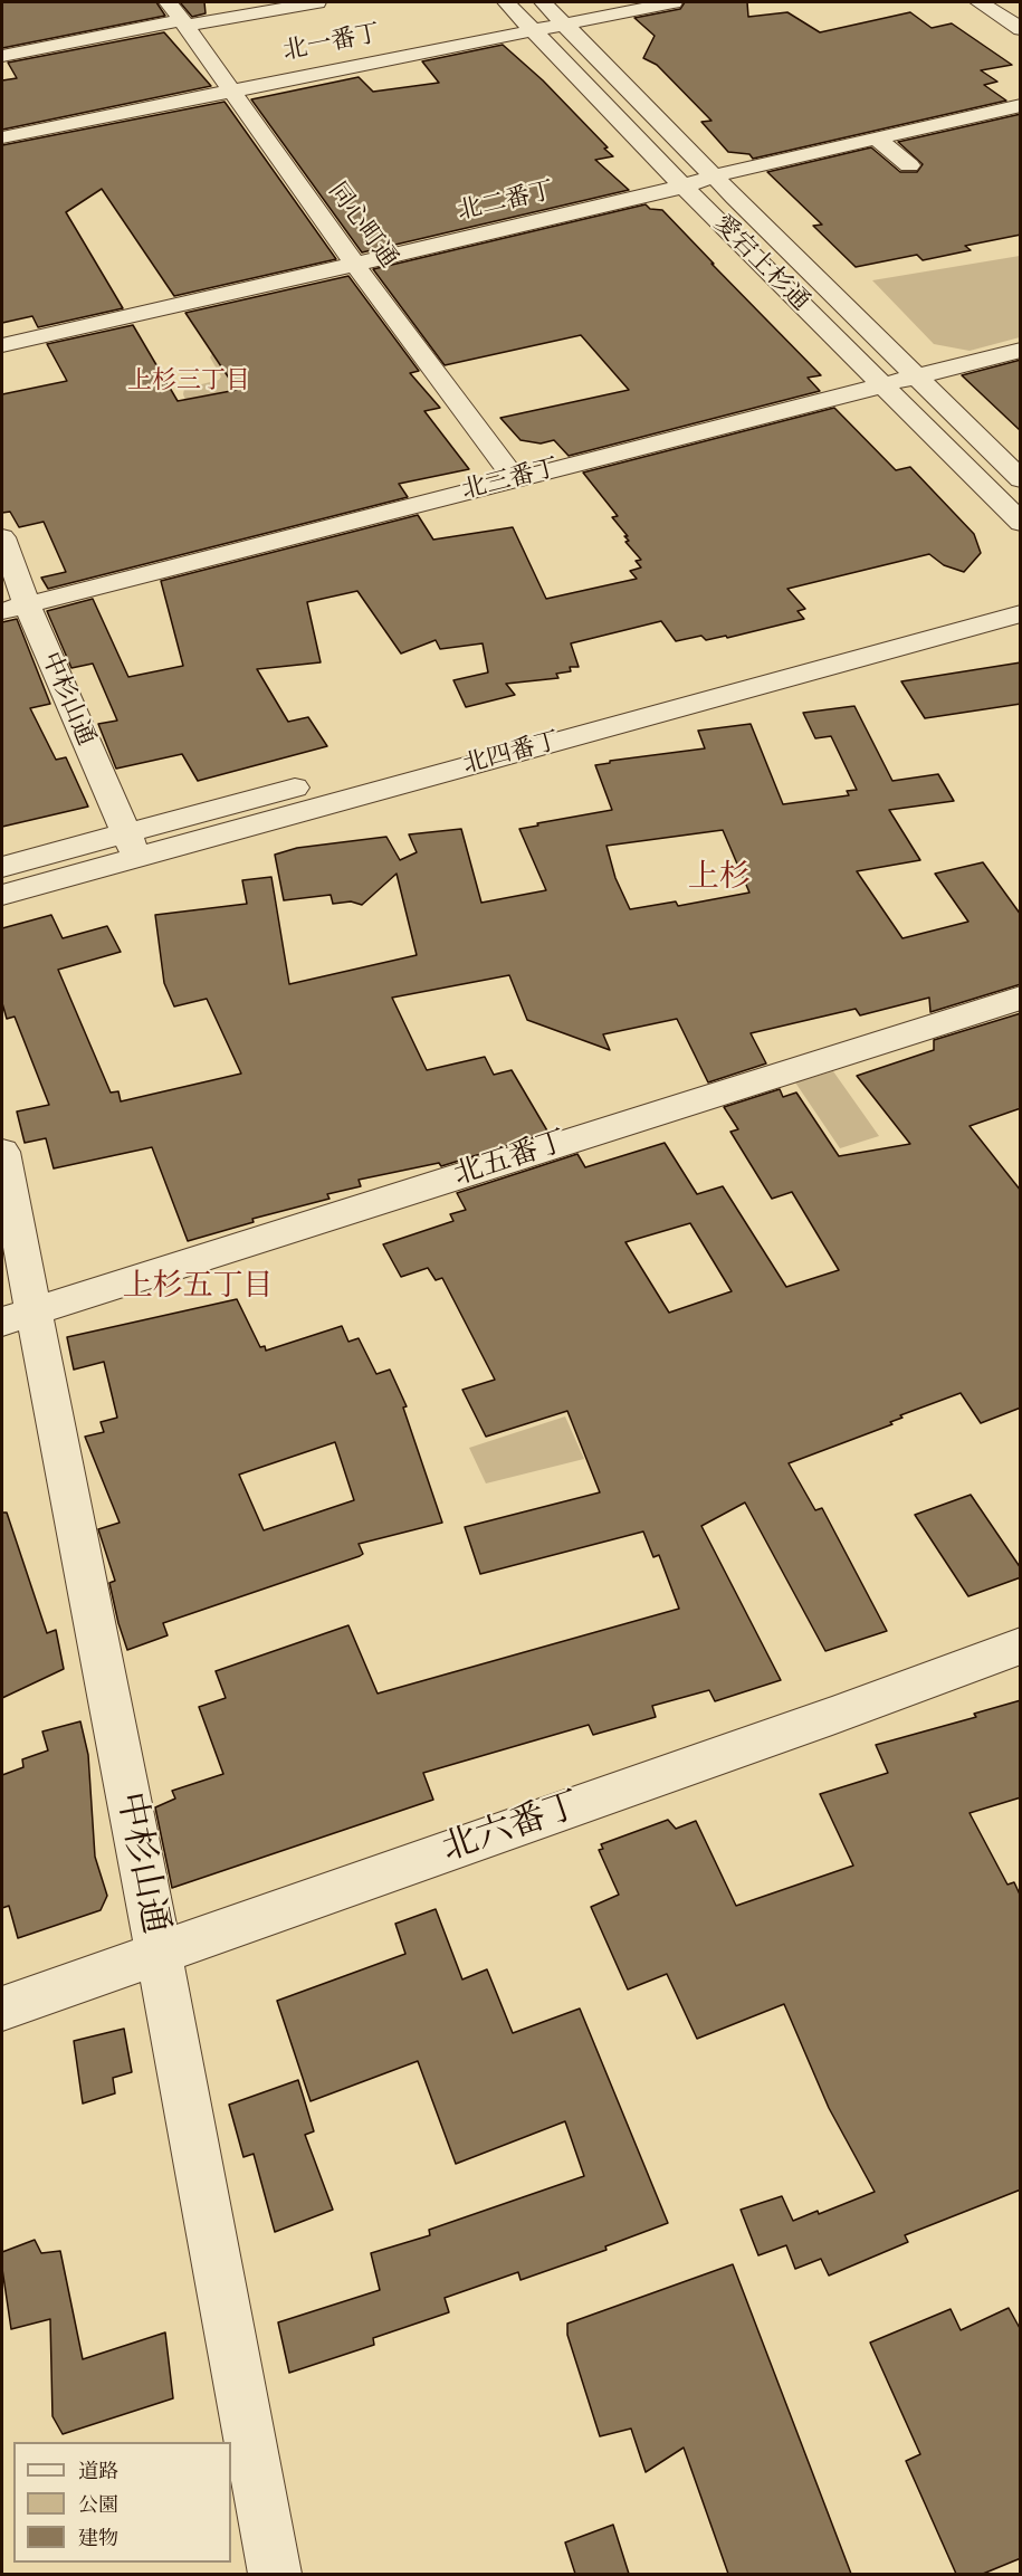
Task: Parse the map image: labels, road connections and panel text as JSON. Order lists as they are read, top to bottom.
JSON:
{
  "streets": {
    "street": [
      "北一番丁",
      "北二番丁",
      "同心町通",
      "愛宕上杉通",
      "北三番丁",
      "中杉山通",
      "北四番丁",
      "北五番丁",
      "北六番丁"
    ]
  },
  "crossings": [
    ["北一番丁", "同心町通"],
    ["北一番丁", "愛宕上杉通"],
    ["北二番丁", "同心町通"],
    ["北二番丁", "愛宕上杉通"],
    ["同心町通", "北三番丁"],
    ["愛宕上杉通", "北三番丁"],
    ["北三番丁", "中杉山通"],
    ["中杉山通", "北四番丁"],
    ["中杉山通", "北五番丁"],
    ["中杉山通", "北六番丁"]
  ],
  "districts": ["上杉三丁目", "上杉", "上杉五丁目"],
  "legend": ["道路", "公園", "建物"]
}
